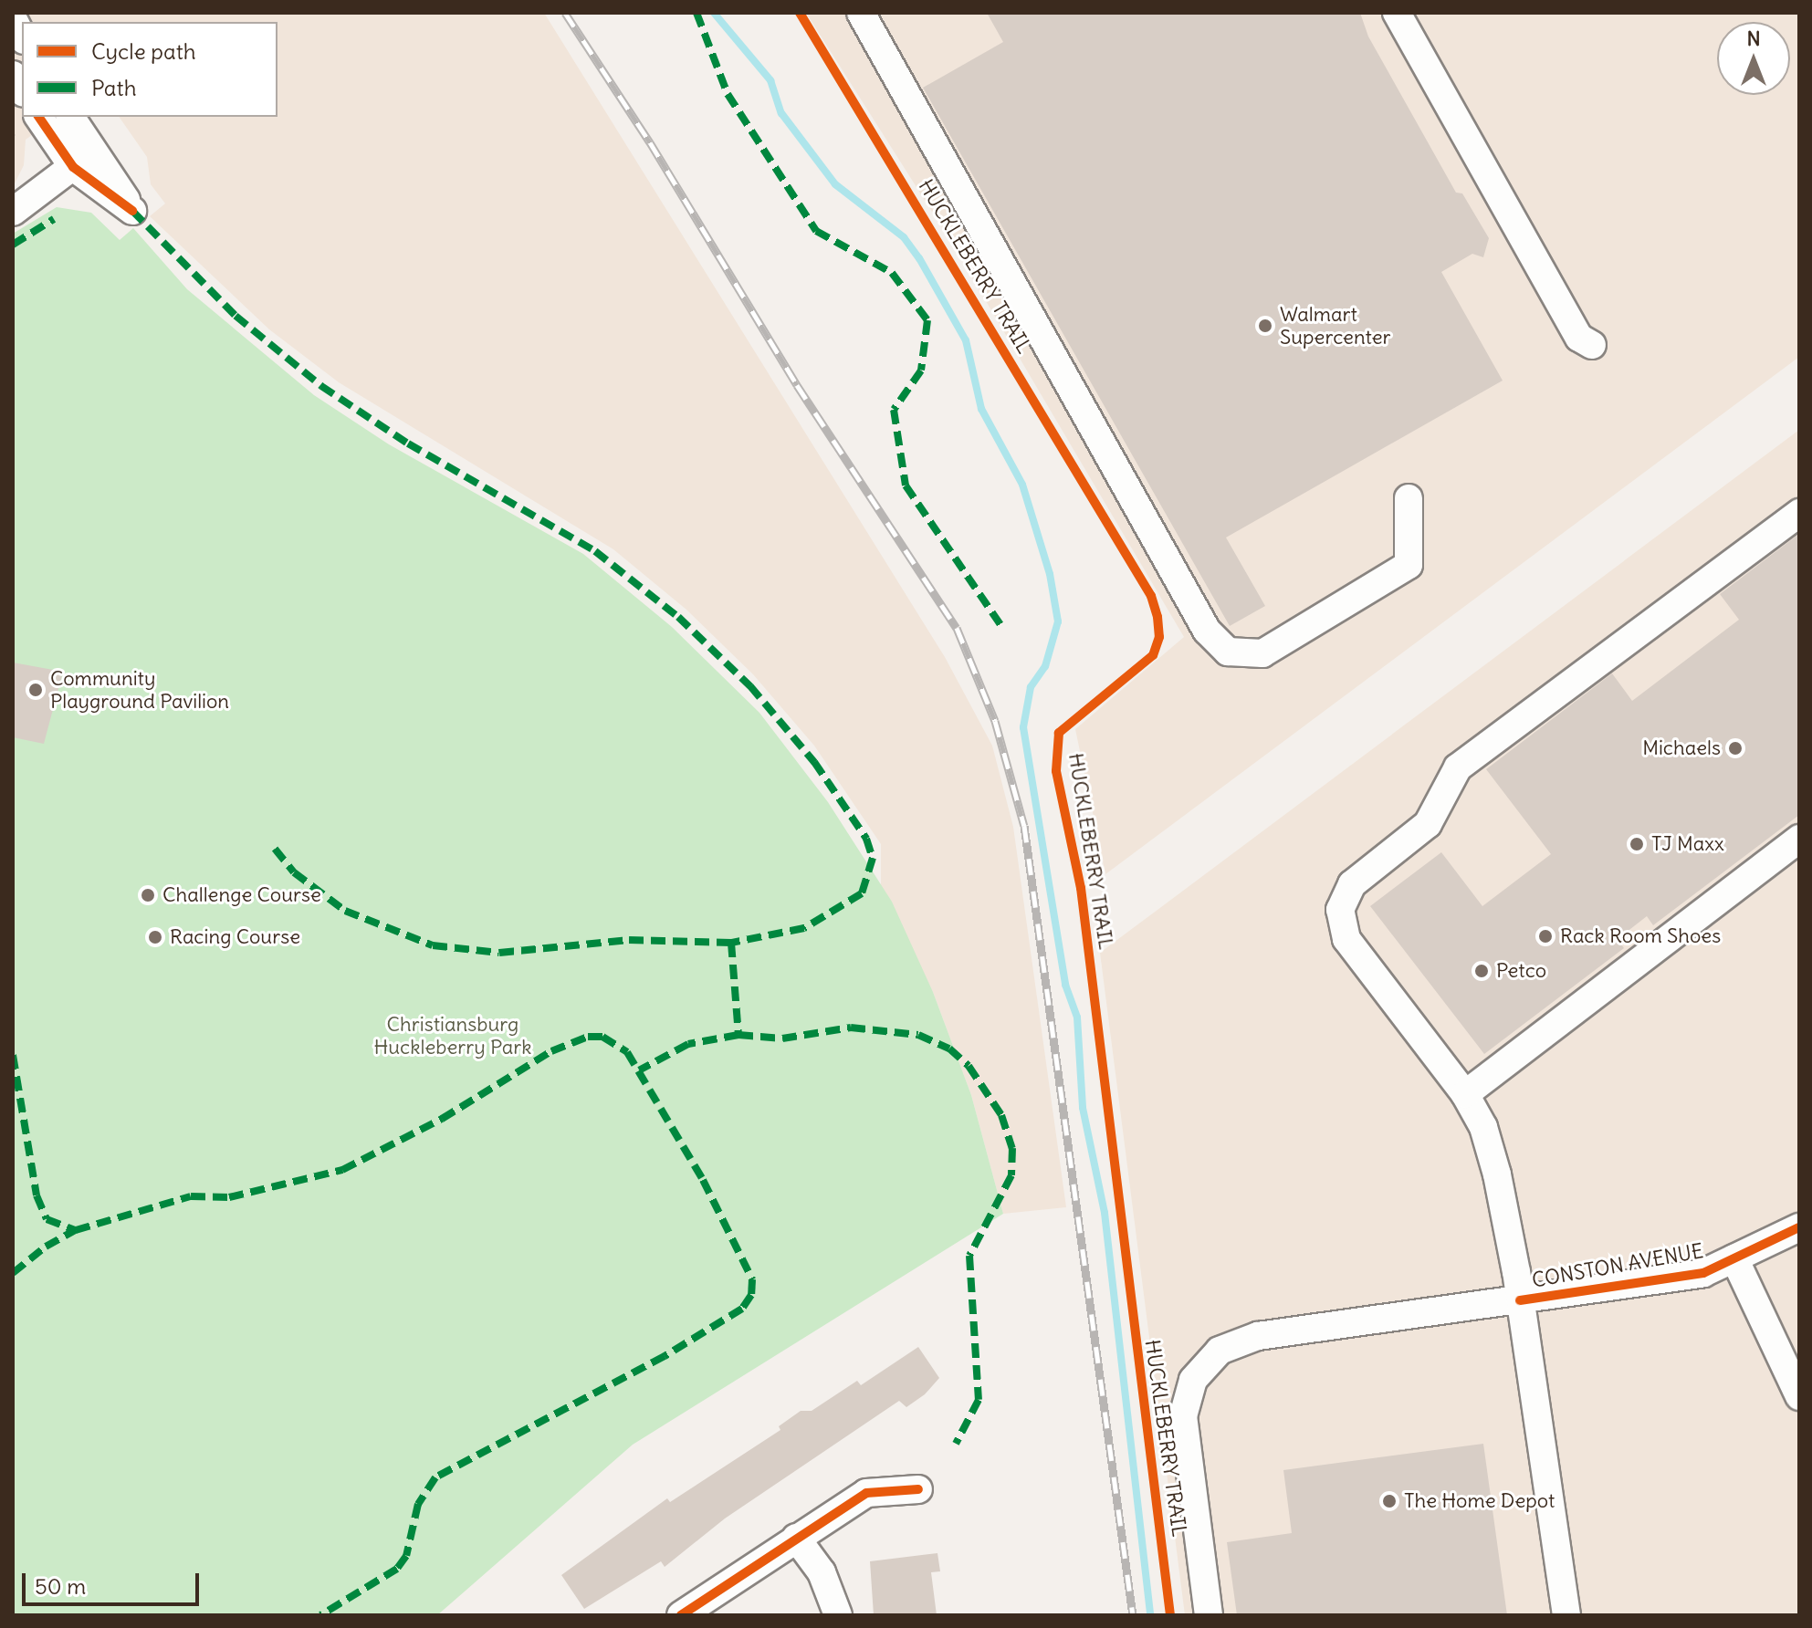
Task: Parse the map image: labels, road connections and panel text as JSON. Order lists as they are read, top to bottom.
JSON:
{
  "streets": {
    "street": ["CONSTON AVENUE"],
    "cycle path": ["HUCKLEBERRY TRAIL"]
  },
  "parks": ["Christiansburg Huckleberry Park"],
  "places": [
    "Walmart Supercenter",
    "Community Playground Pavilion",
    "Michaels",
    "TJ Maxx",
    "Challenge Course",
    "Rack Room Shoes",
    "Racing Course",
    "Petco",
    "The Home Depot"
  ],
  "legend": ["Cycle path", "Path"],
  "scale_bar": "50 m",
  "north": "top"
}
